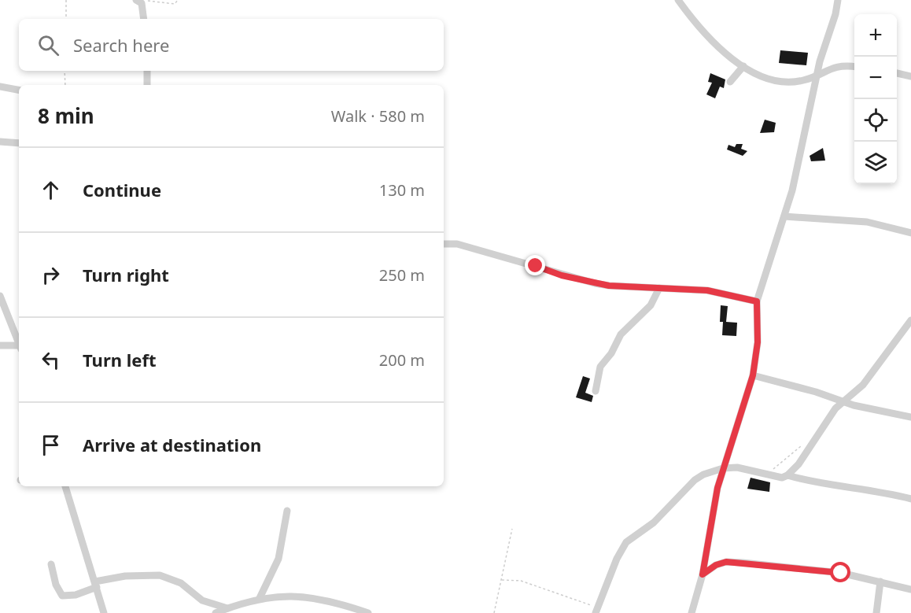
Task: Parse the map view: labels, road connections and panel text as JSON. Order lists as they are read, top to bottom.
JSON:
{
  "page": {
    "map_buttons": ["+", "−"],
    "search": "Search here",
    "heading": ["8 min", "Walk · 580 m"],
    "list": [
      ["Continue", "130 m"],
      ["Turn right", "250 m"],
      ["Turn left", "200 m"],
      "Arrive at destination"
    ]
  }
}
